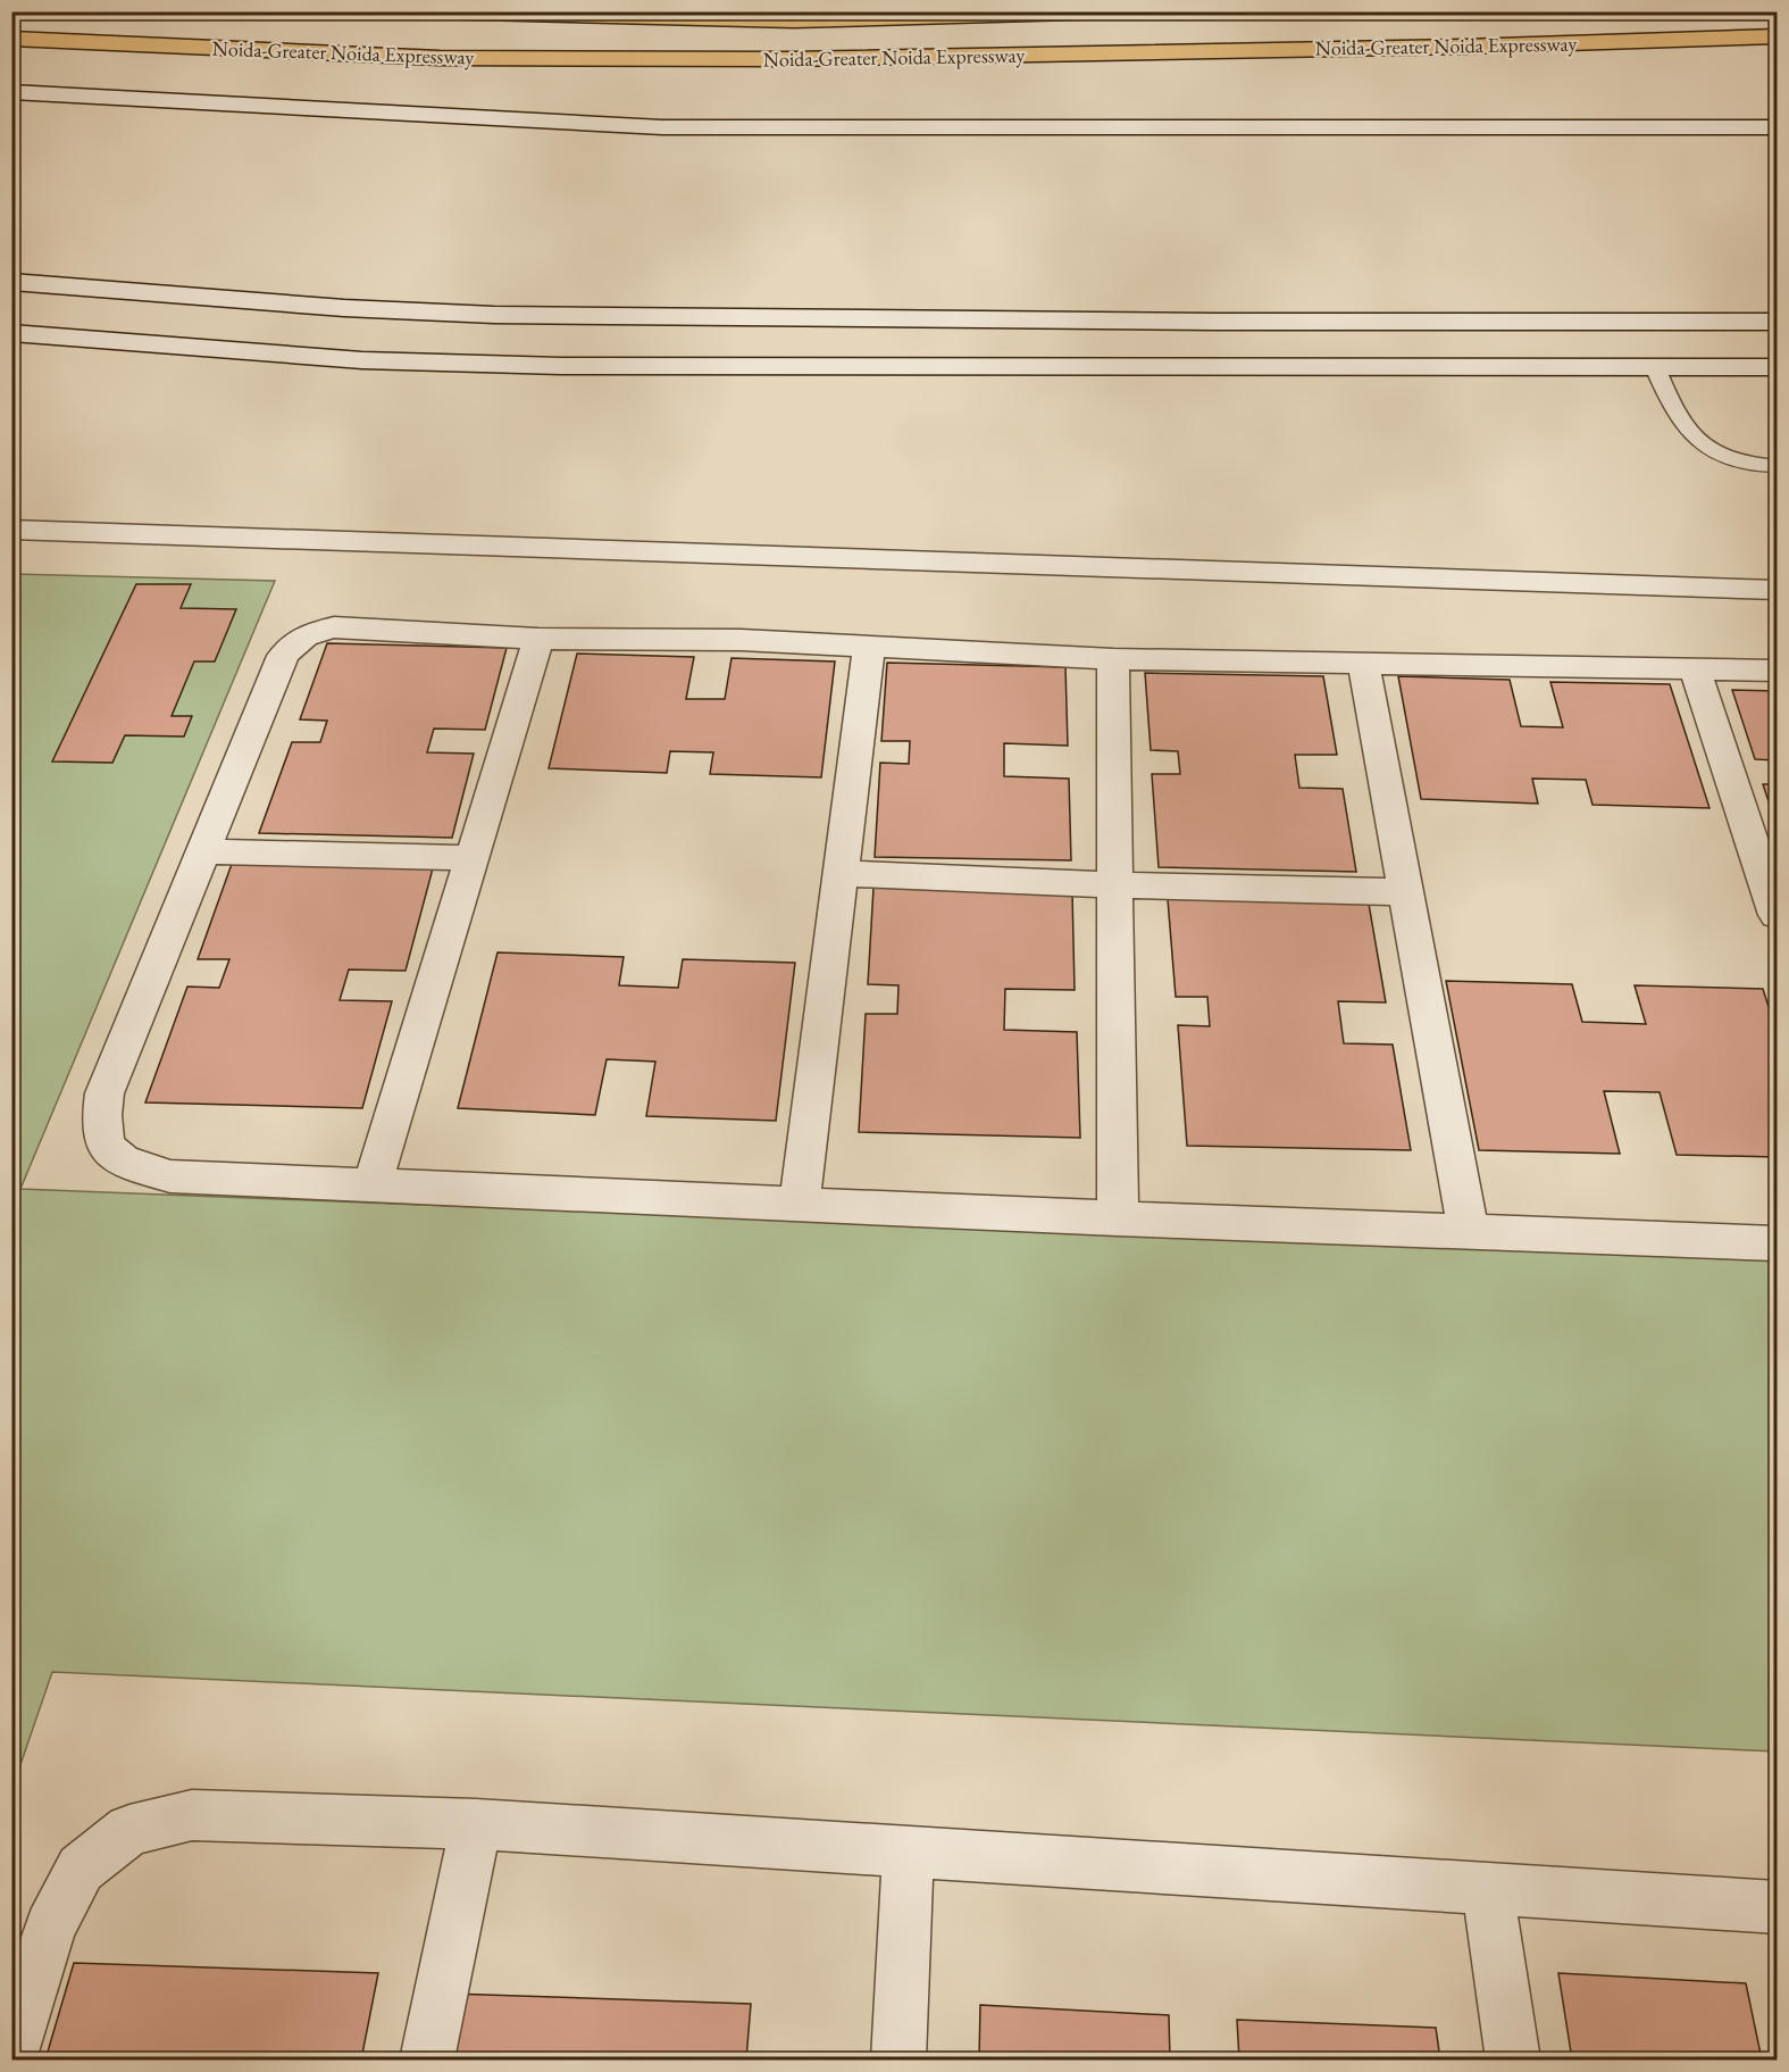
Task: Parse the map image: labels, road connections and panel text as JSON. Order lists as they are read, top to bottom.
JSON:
{
  "streets": {
    "highway": ["Noida-Greater Noida Expressway"]
  }
}
